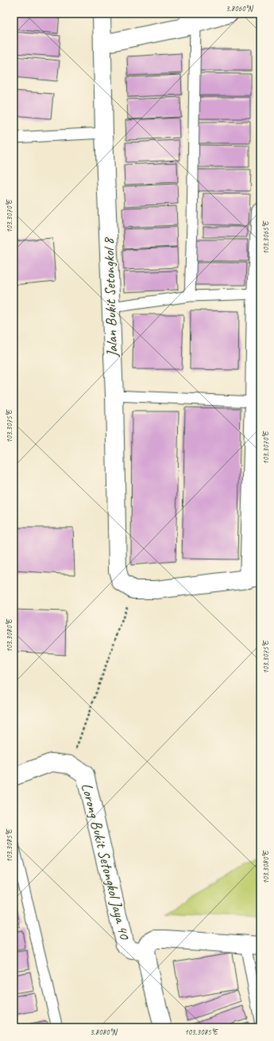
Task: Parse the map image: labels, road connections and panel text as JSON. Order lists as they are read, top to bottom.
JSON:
{
  "streets": {
    "street": ["Jalan Bukit Setongkol 8", "Lorong Bukit Setongkol Jaya 40"]
  },
  "coordinates": [
    "3.8060°N",
    "103.3070°E",
    "103.3065°E",
    "103.3075°E",
    "103.3080°E",
    "103.3085°E",
    "3.8080°N"
  ]
}
